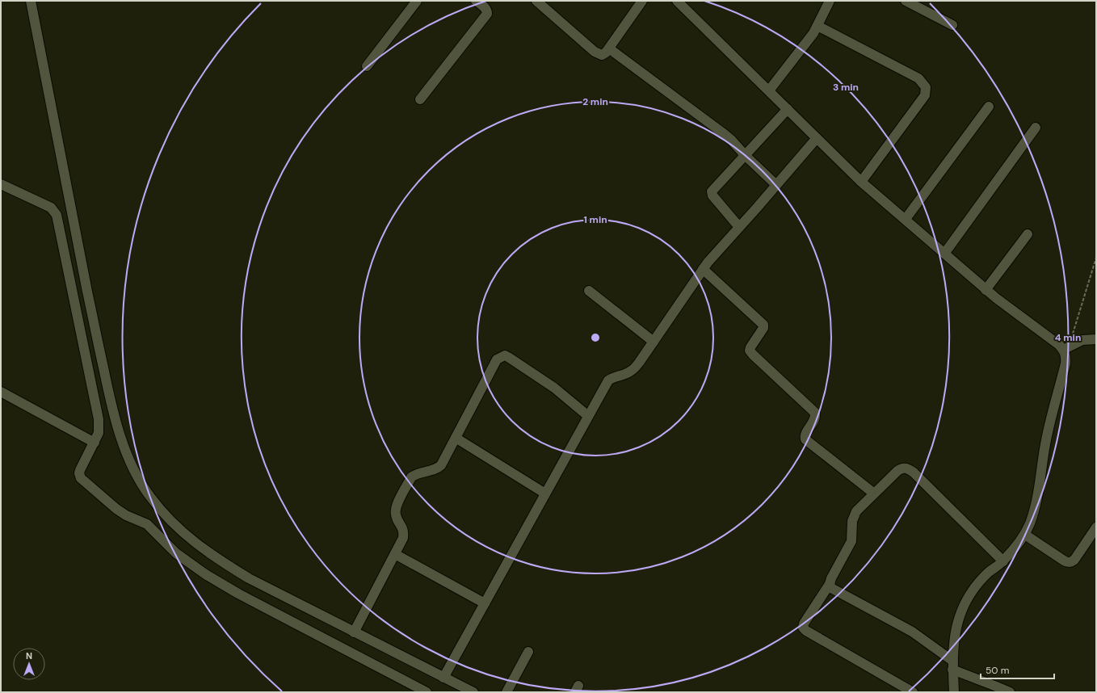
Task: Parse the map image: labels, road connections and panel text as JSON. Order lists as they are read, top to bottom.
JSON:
{
  "scale_bar": "50 m",
  "north": "top",
  "rings": [
    "3 min",
    "2 min",
    "1 min",
    "4 min"
  ]
}
